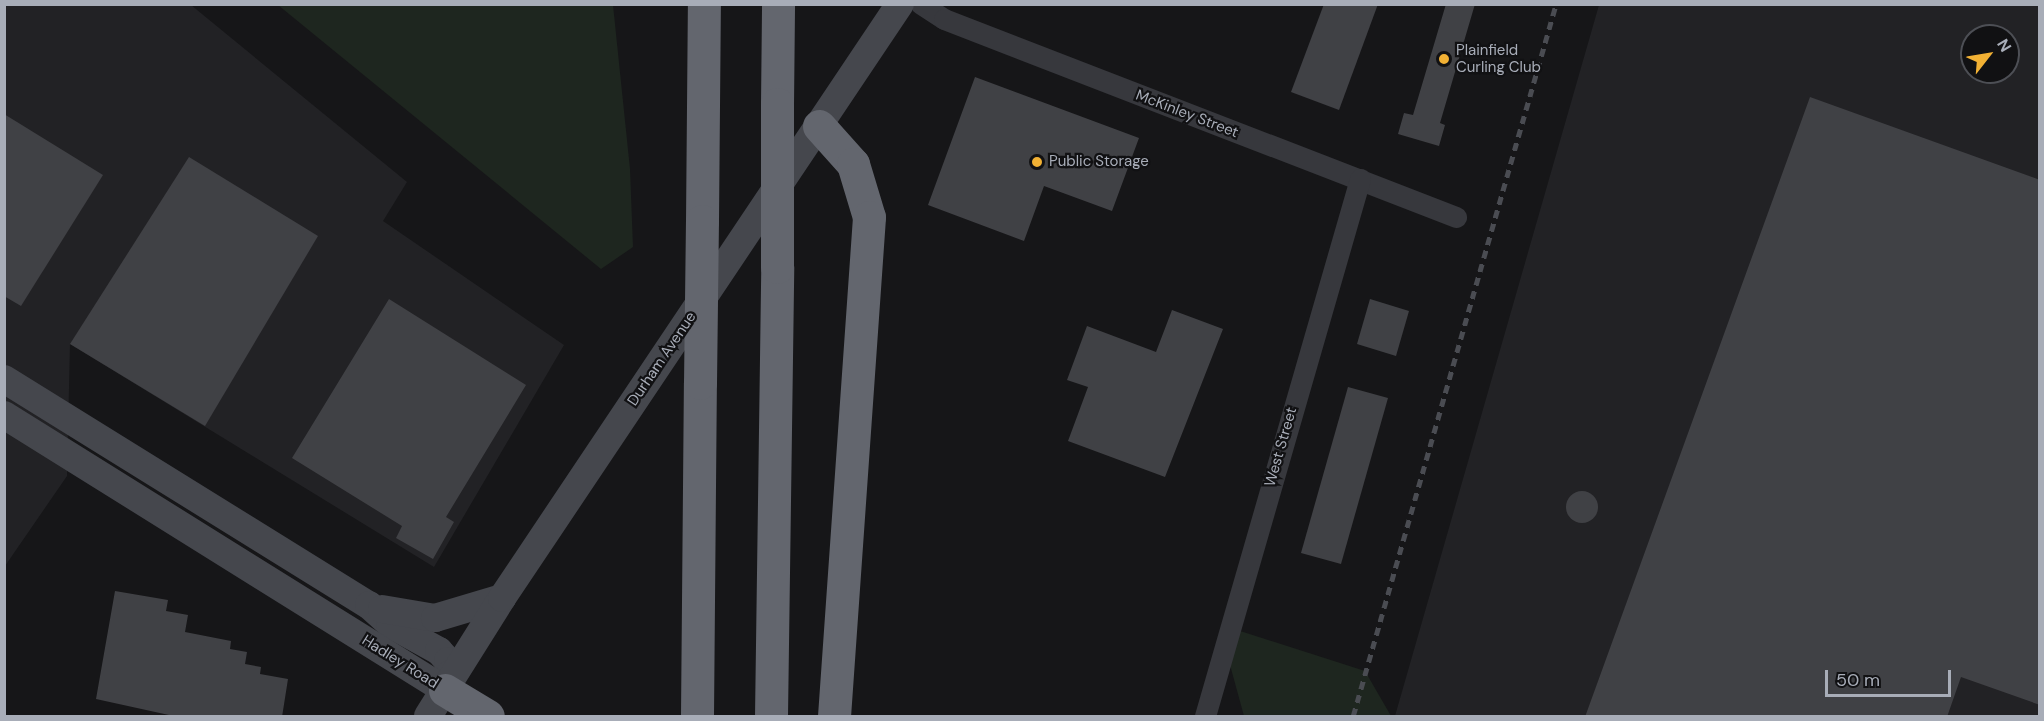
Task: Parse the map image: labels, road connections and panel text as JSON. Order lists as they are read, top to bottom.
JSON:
{
  "streets": {
    "main road": ["Durham Avenue", "Hadley Road"],
    "street": ["McKinley Street", "West Street"]
  },
  "crossings": [
    ["McKinley Street", "West Street"],
    ["Durham Avenue", "Hadley Road"]
  ],
  "places": ["Plainfield Curling Club", "Public Storage"],
  "scale_bar": "50 m",
  "north": "top right"
}
